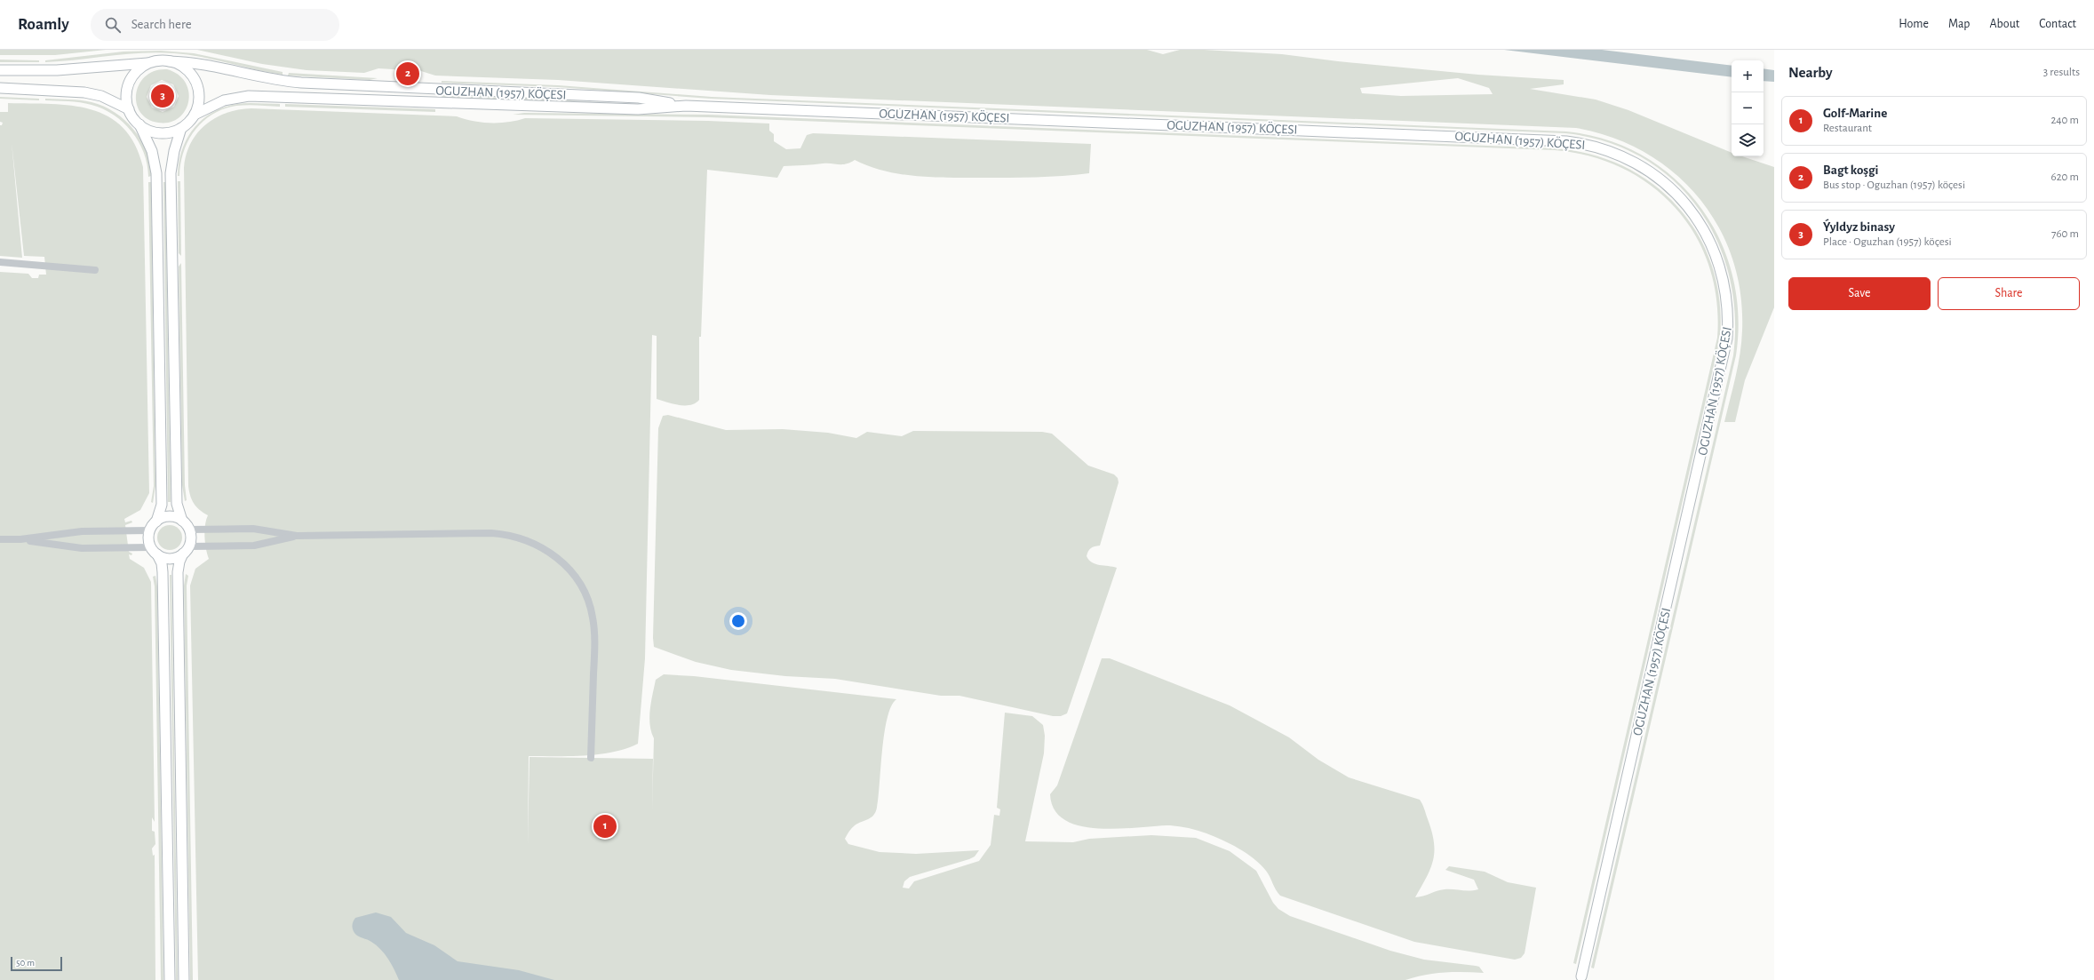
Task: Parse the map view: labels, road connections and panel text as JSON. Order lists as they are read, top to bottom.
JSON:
{
  "streets": {
    "main road": ["OGUZHAN (1957) KÖÇESI"]
  },
  "scale_bar": "50 m",
  "page": {
    "header": "Roamly",
    "search": "Search here",
    "nav": [
      "Home",
      "Map",
      "About",
      "Contact"
    ],
    "heading": ["Nearby", "3 results"],
    "map_buttons": ["+", "−"],
    "pins": ["2", "3", "1"],
    "list": [
      {
        "mark": "1",
        "name": "Golf-Marine",
        "note": "Restaurant",
        "value": "240 m"
      },
      {
        "mark": "2",
        "name": "Bagt koşgi",
        "note": "Bus stop · Oguzhan (1957) köçesi",
        "value": "620 m"
      },
      {
        "mark": "3",
        "name": "Ýyldyz binasy",
        "note": "Place · Oguzhan (1957) köçesi",
        "value": "760 m"
      }
    ],
    "buttons": ["Save", "Share"],
    "scale": "50 m"
  }
}
